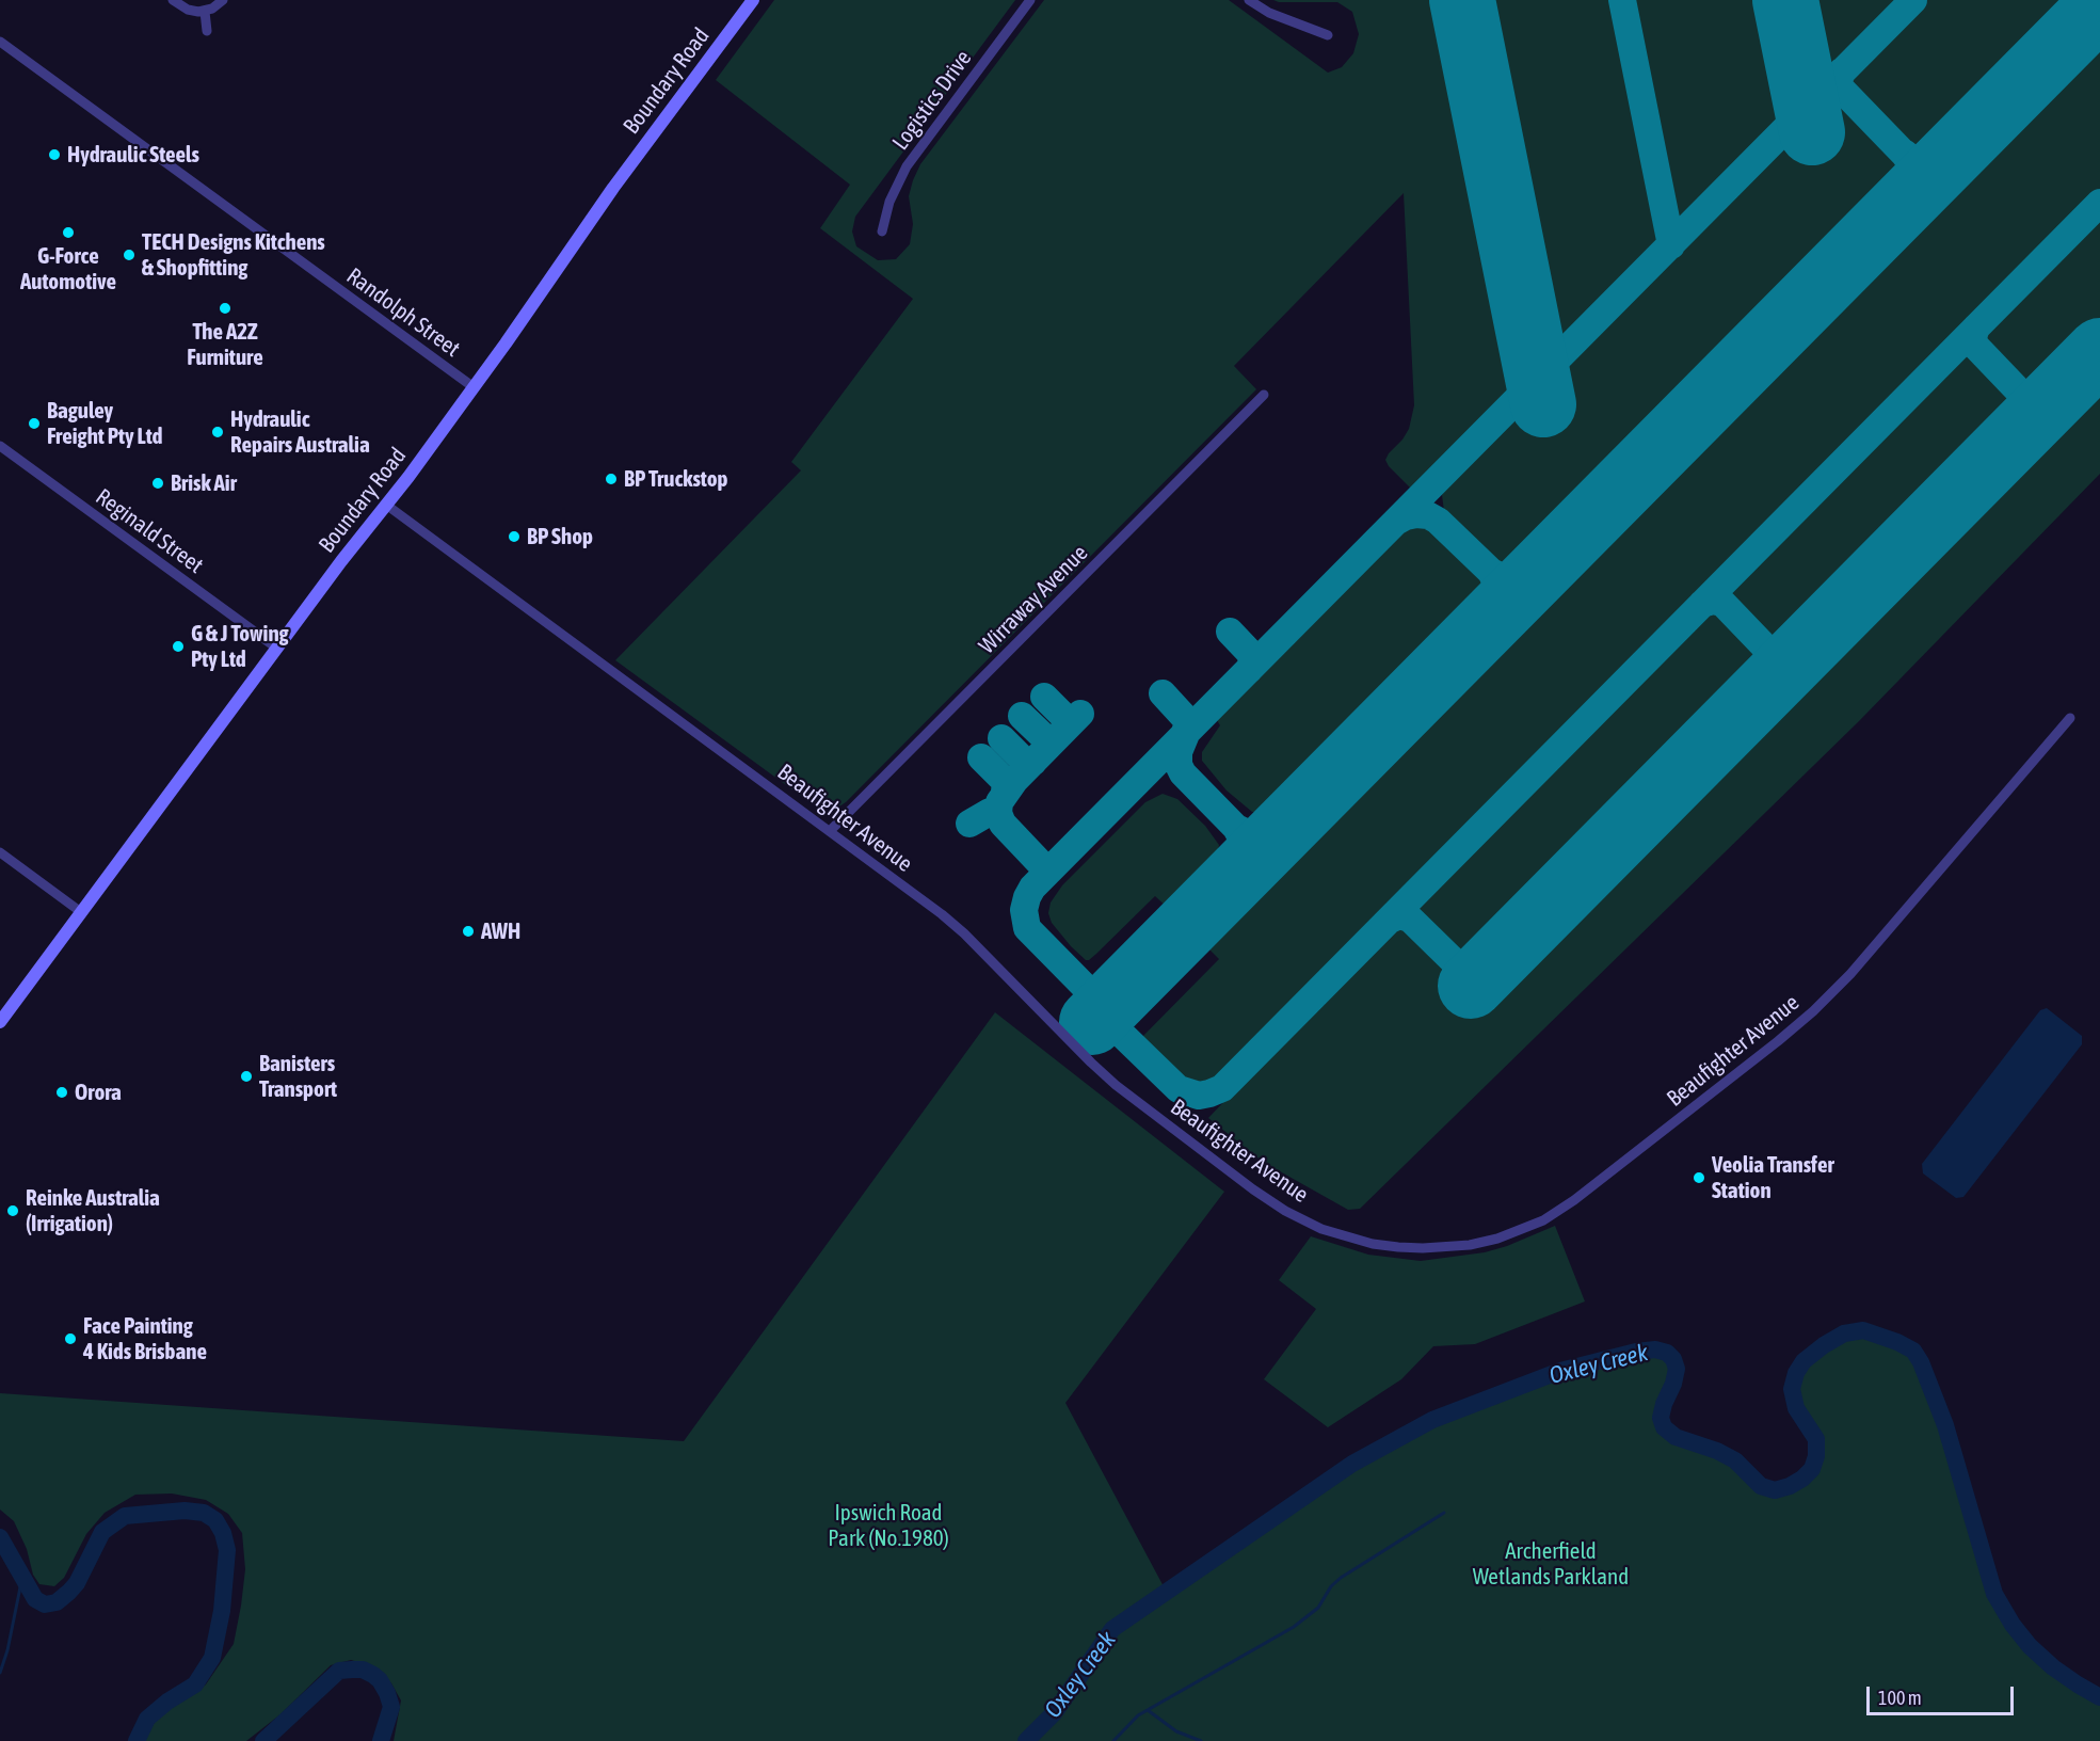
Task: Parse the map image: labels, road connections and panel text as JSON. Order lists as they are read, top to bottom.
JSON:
{
  "streets": {
    "main road": ["Boundary Road"],
    "street": [
      "Logistics Drive",
      "Randolph Street",
      "Reginald Street",
      "Wirraway Avenue",
      "Beaufighter Avenue"
    ]
  },
  "crossings": [
    ["Boundary Road", "Randolph Street"],
    ["Boundary Road", "Reginald Street"],
    ["Boundary Road", "Beaufighter Avenue"],
    ["Wirraway Avenue", "Beaufighter Avenue"]
  ],
  "water": ["Oxley Creek"],
  "parks": ["Ipswich Road Park (No.1980)", "Archerfield Wetlands Parkland"],
  "places": [
    "Hydraulic Steels",
    "G-Force Automotive",
    "TECH Designs Kitchens & Shopfitting",
    "The A2Z Furniture",
    "Baguley Freight Pty Ltd",
    "Hydraulic Repairs Australia",
    "BP Truckstop",
    "Brisk Air",
    "BP Shop",
    "G & J Towing Pty Ltd",
    "AWH",
    "Banisters Transport",
    "Orora",
    "Veolia Transfer Station",
    "Reinke Australia (Irrigation)",
    "Face Painting 4 Kids Brisbane"
  ],
  "scale_bar": "100 m"
}
